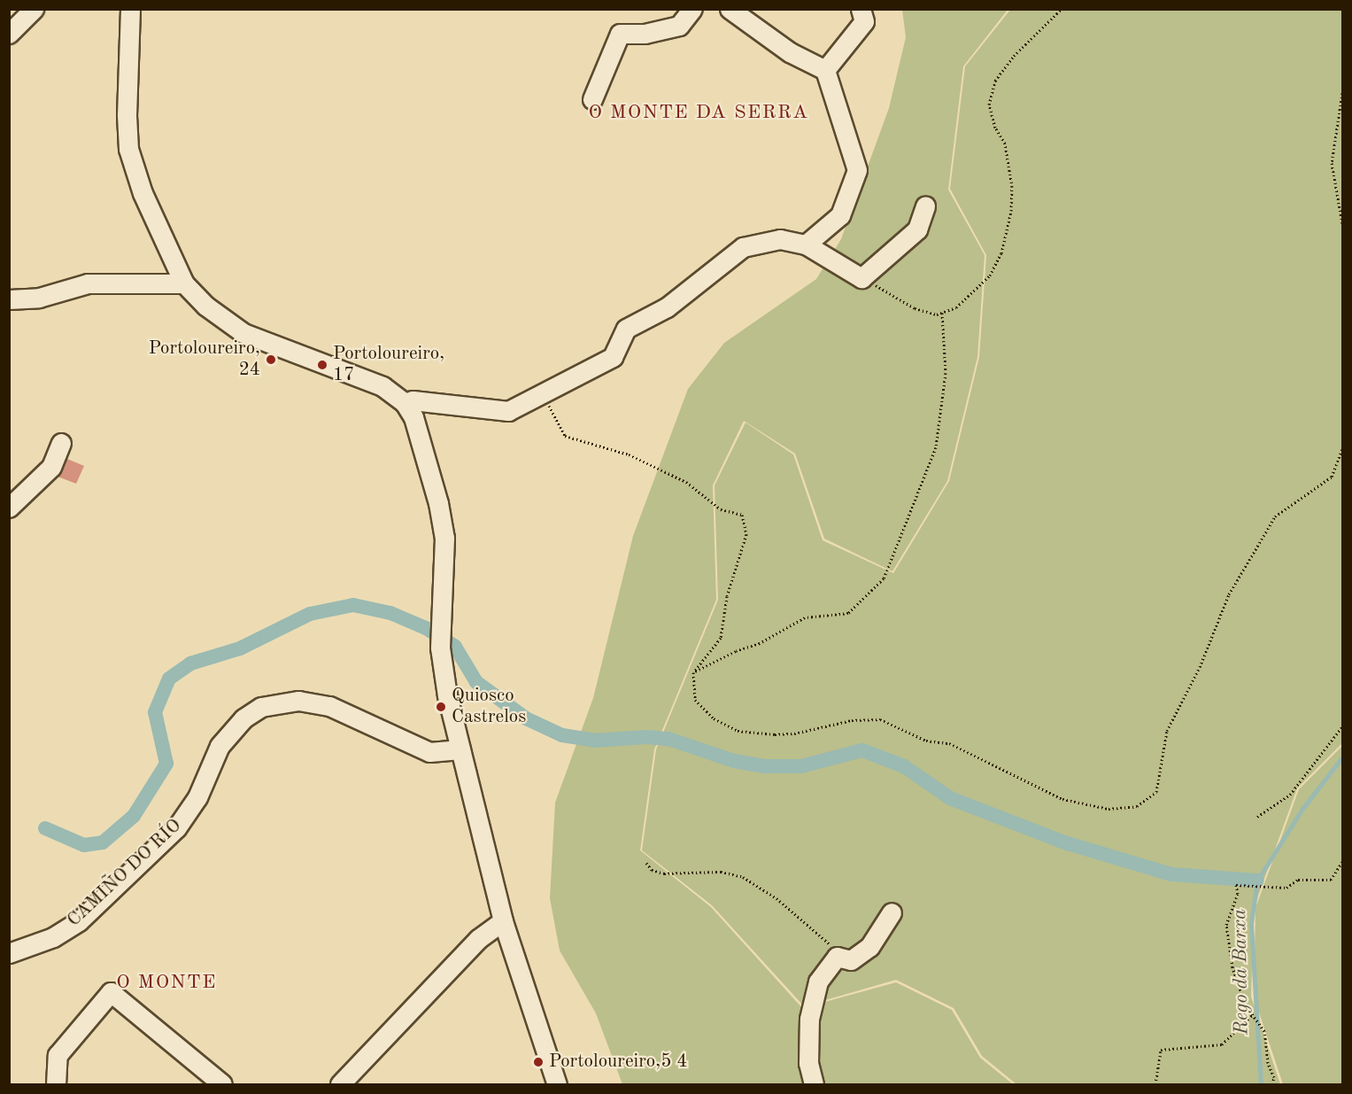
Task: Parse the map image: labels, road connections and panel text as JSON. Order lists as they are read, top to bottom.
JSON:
{
  "streets": {
    "street": ["CAMIÑO DO RÍO"]
  },
  "districts": ["O MONTE DA SERRA", "O MONTE"],
  "water": ["Rego da Barxa"],
  "places": [
    "Portoloureiro, 24",
    "Portoloureiro, 17",
    "Quiosco Castrelos",
    "Portoloureiro,5 4"
  ]
}
